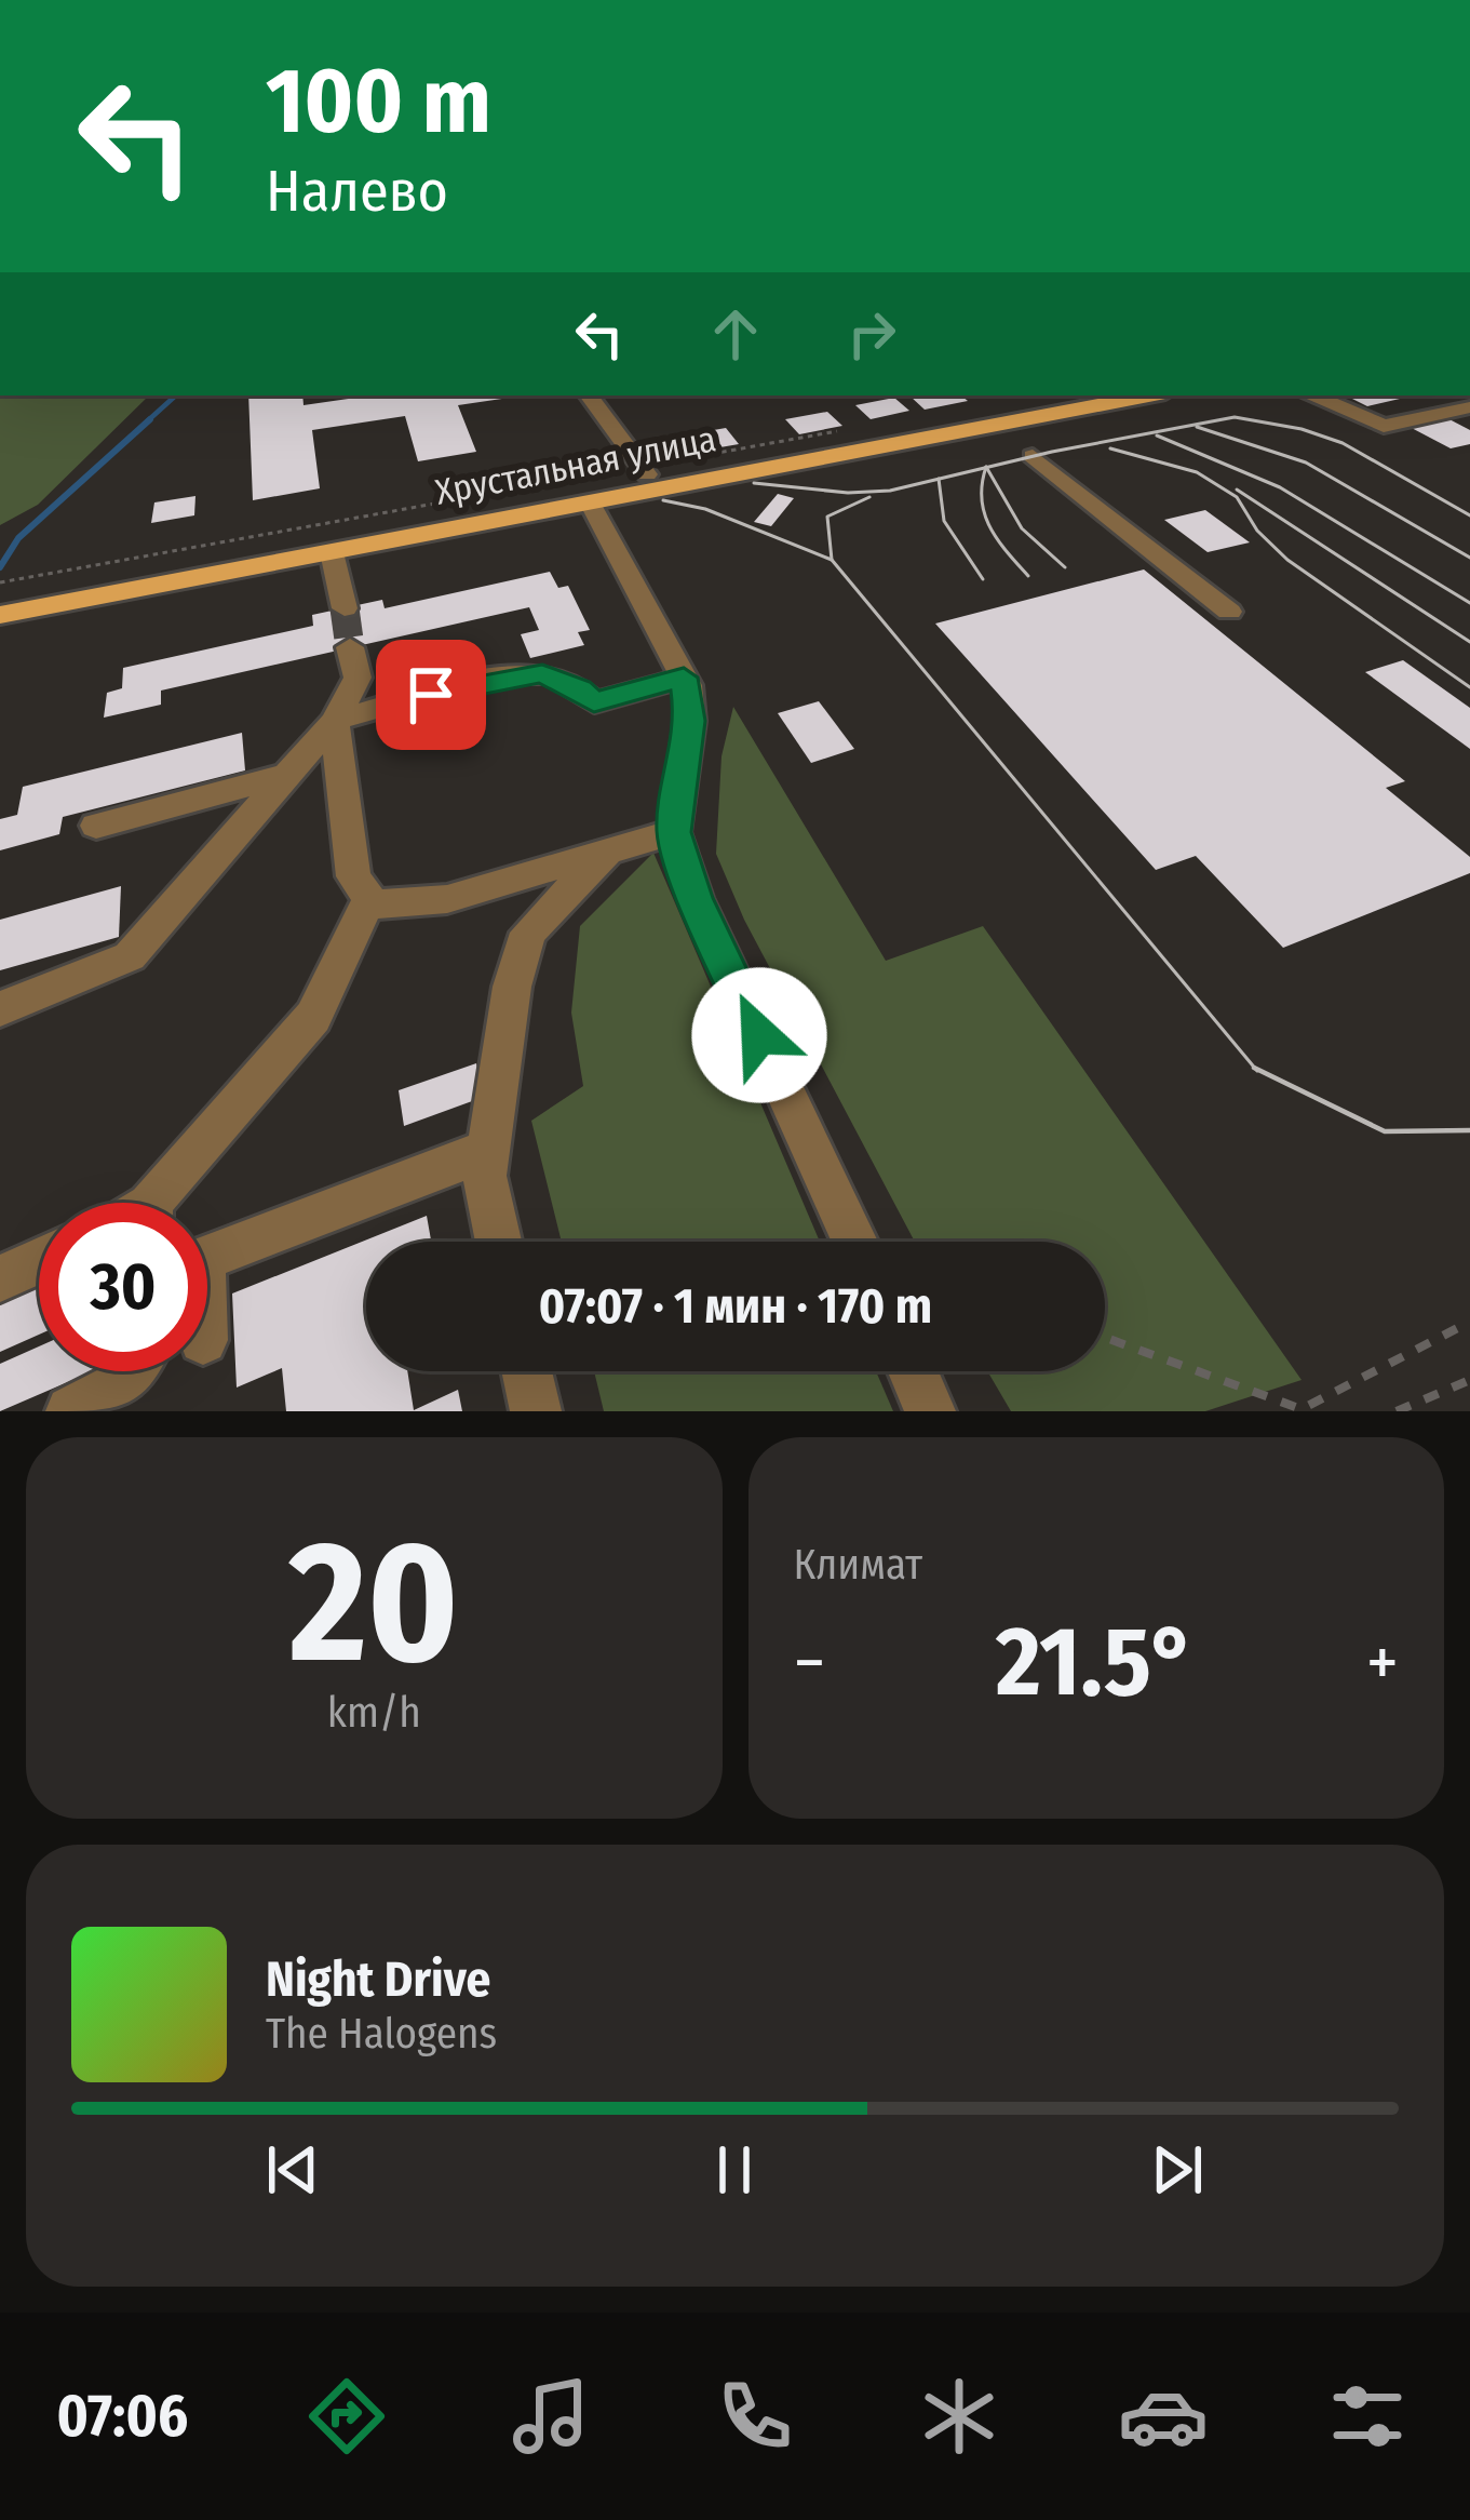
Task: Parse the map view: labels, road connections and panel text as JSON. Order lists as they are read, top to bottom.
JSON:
{
  "streets": {
    "main road": ["Хрустальная улица"]
  },
  "page": {
    "turn": ["100 m", "Налево"],
    "limit": "30",
    "trip": "07:07 · 1 мин · 170 m",
    "tile": [
      ["20", "km/h"],
      "Климат"
    ],
    "heat": ["−", "21.5°", "+"],
    "song": ["Night Drive", "The Halogens"],
    "tabs": "07:06"
  }
}
